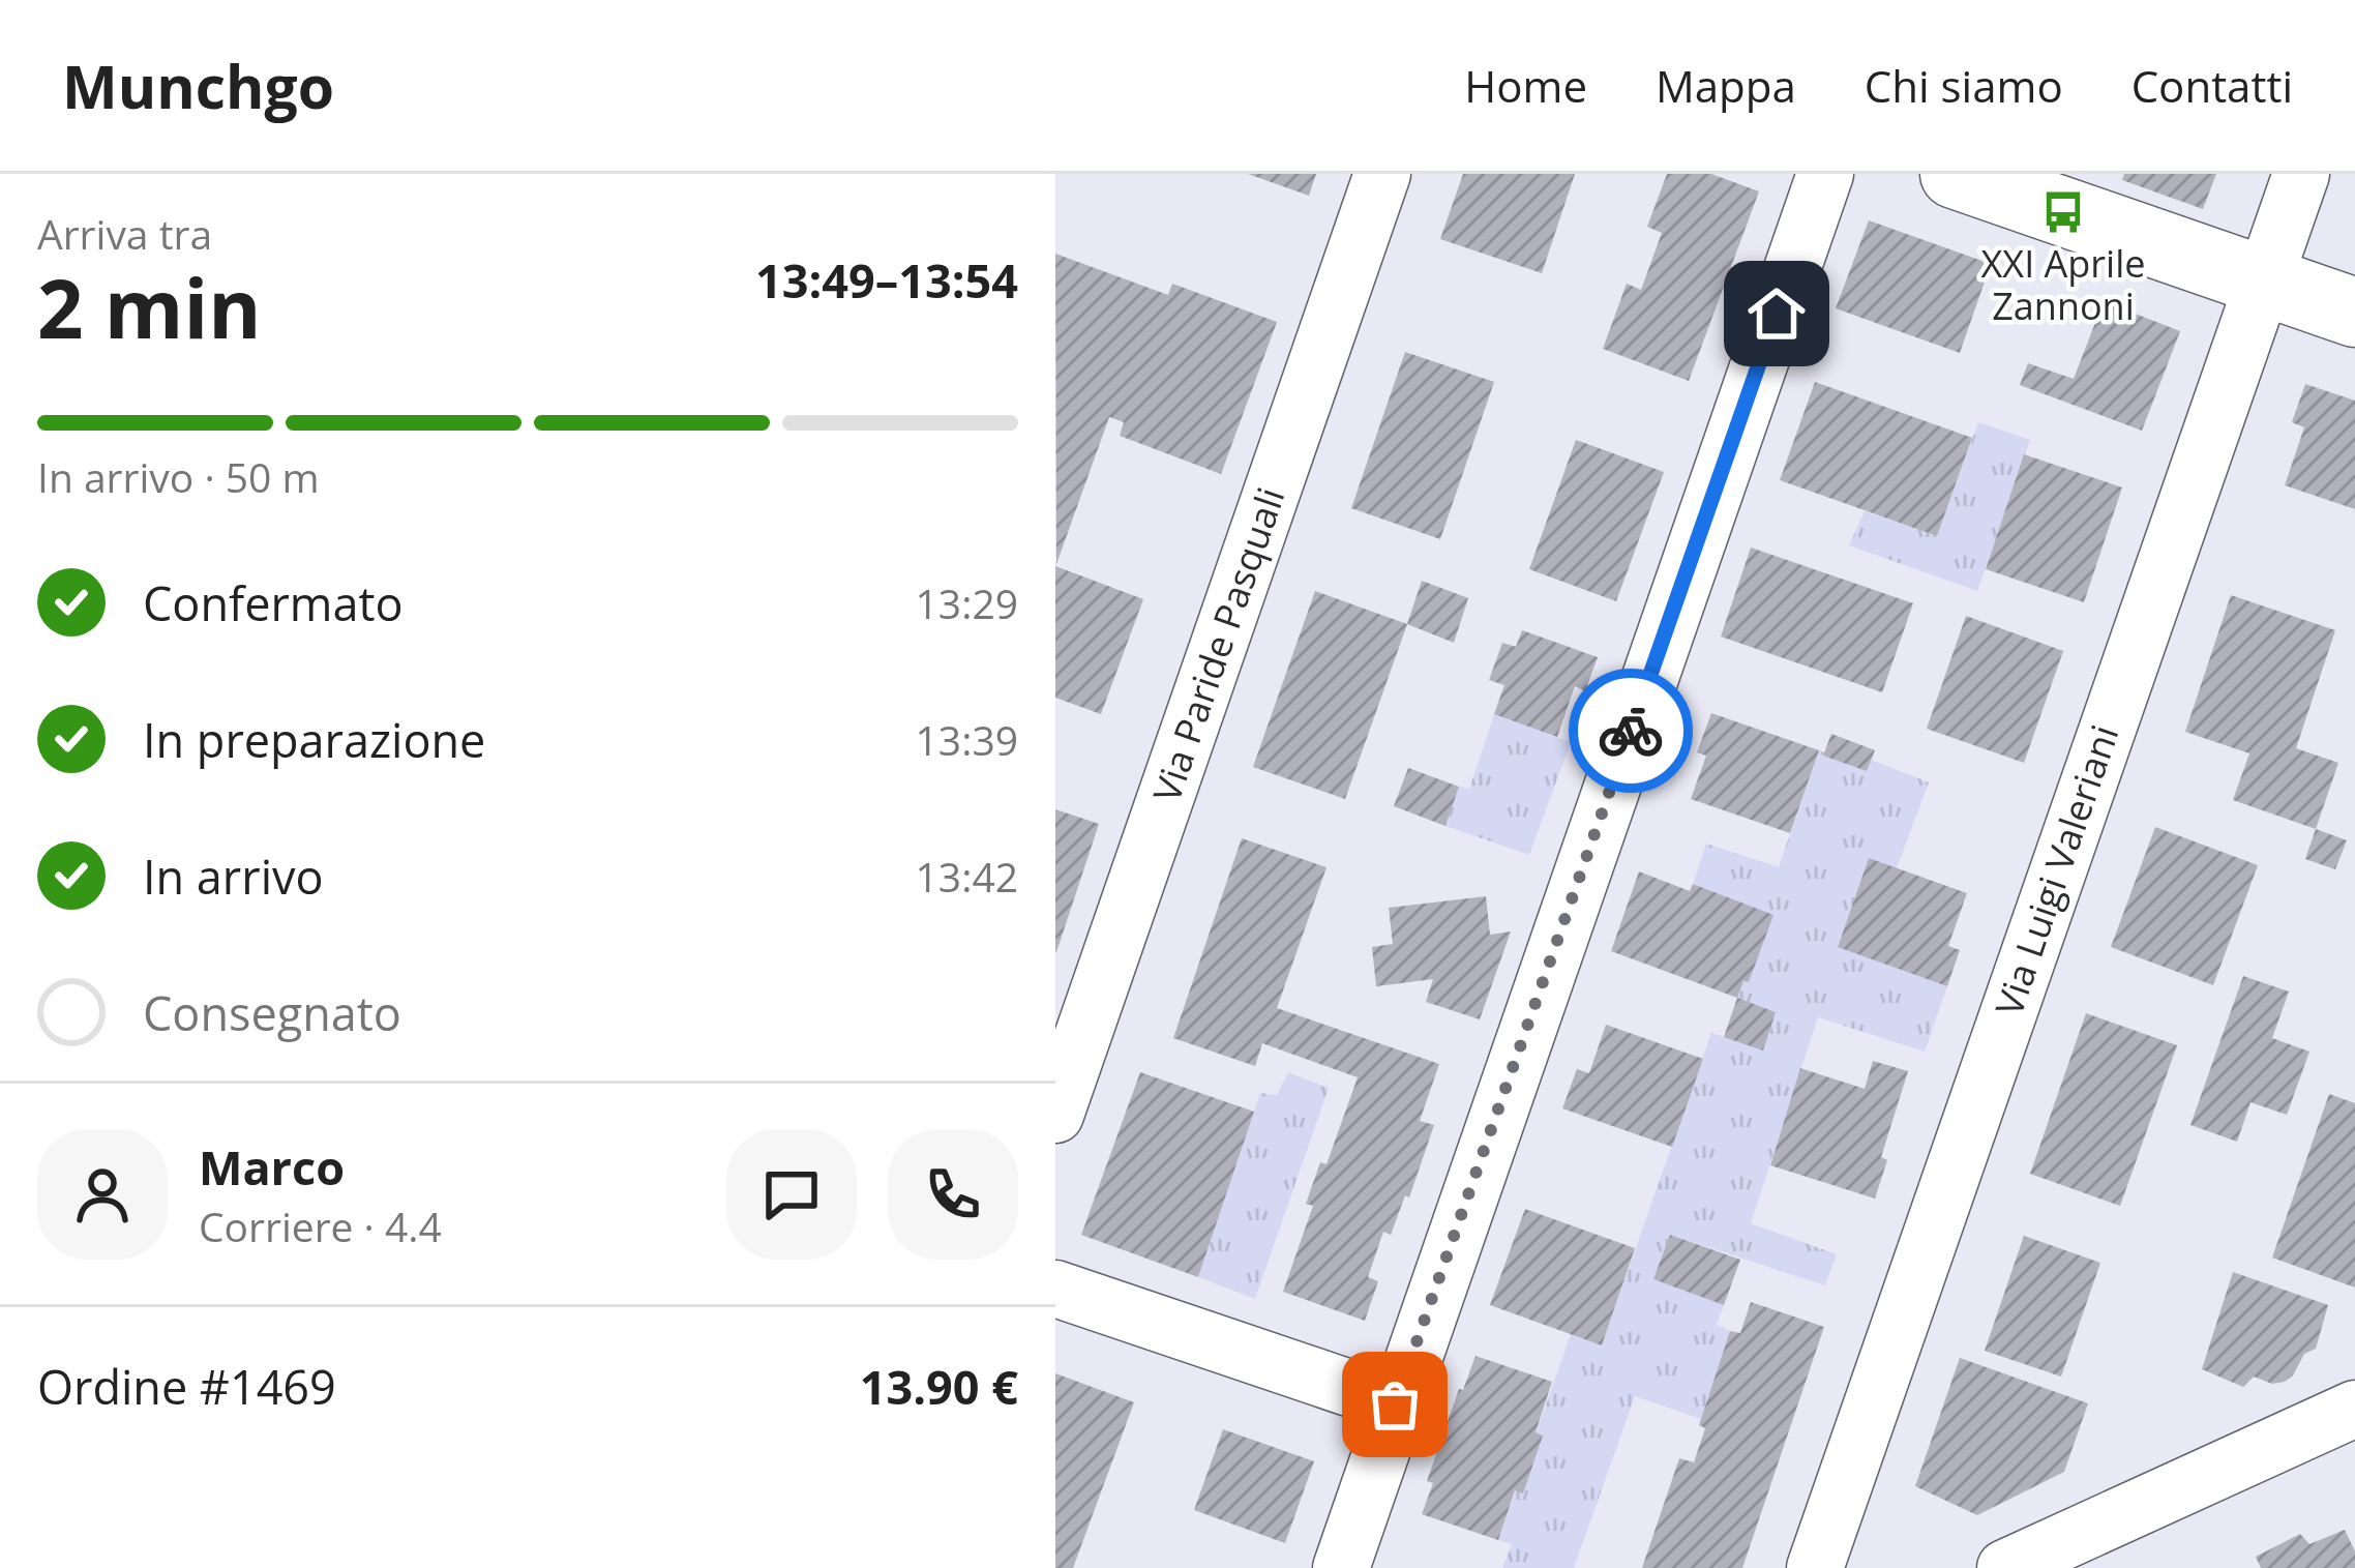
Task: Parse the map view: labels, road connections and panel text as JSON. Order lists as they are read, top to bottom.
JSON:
{
  "streets": {
    "street": ["Via Paride Pasquali", "Via Luigi Valeriani"]
  },
  "places": {
    "bus stop": ["XXI Aprile Zannoni"]
  },
  "page": {
    "header": "Munchgo",
    "nav": [
      "Home",
      "Mappa",
      "Chi siamo",
      "Contatti"
    ],
    "heading": ["2 min", "Arriva tra", "13:49–13:54"],
    "panel": [
      "Marco",
      "Corriere · 4.4",
      "Ordine #1469",
      "13.90 €"
    ],
    "bar": "In arrivo · 50 m",
    "list": [
      ["Confermato", "13:29"],
      ["In preparazione", "13:39"],
      ["In arrivo", "13:42"],
      "Consegnato"
    ]
  }
}
